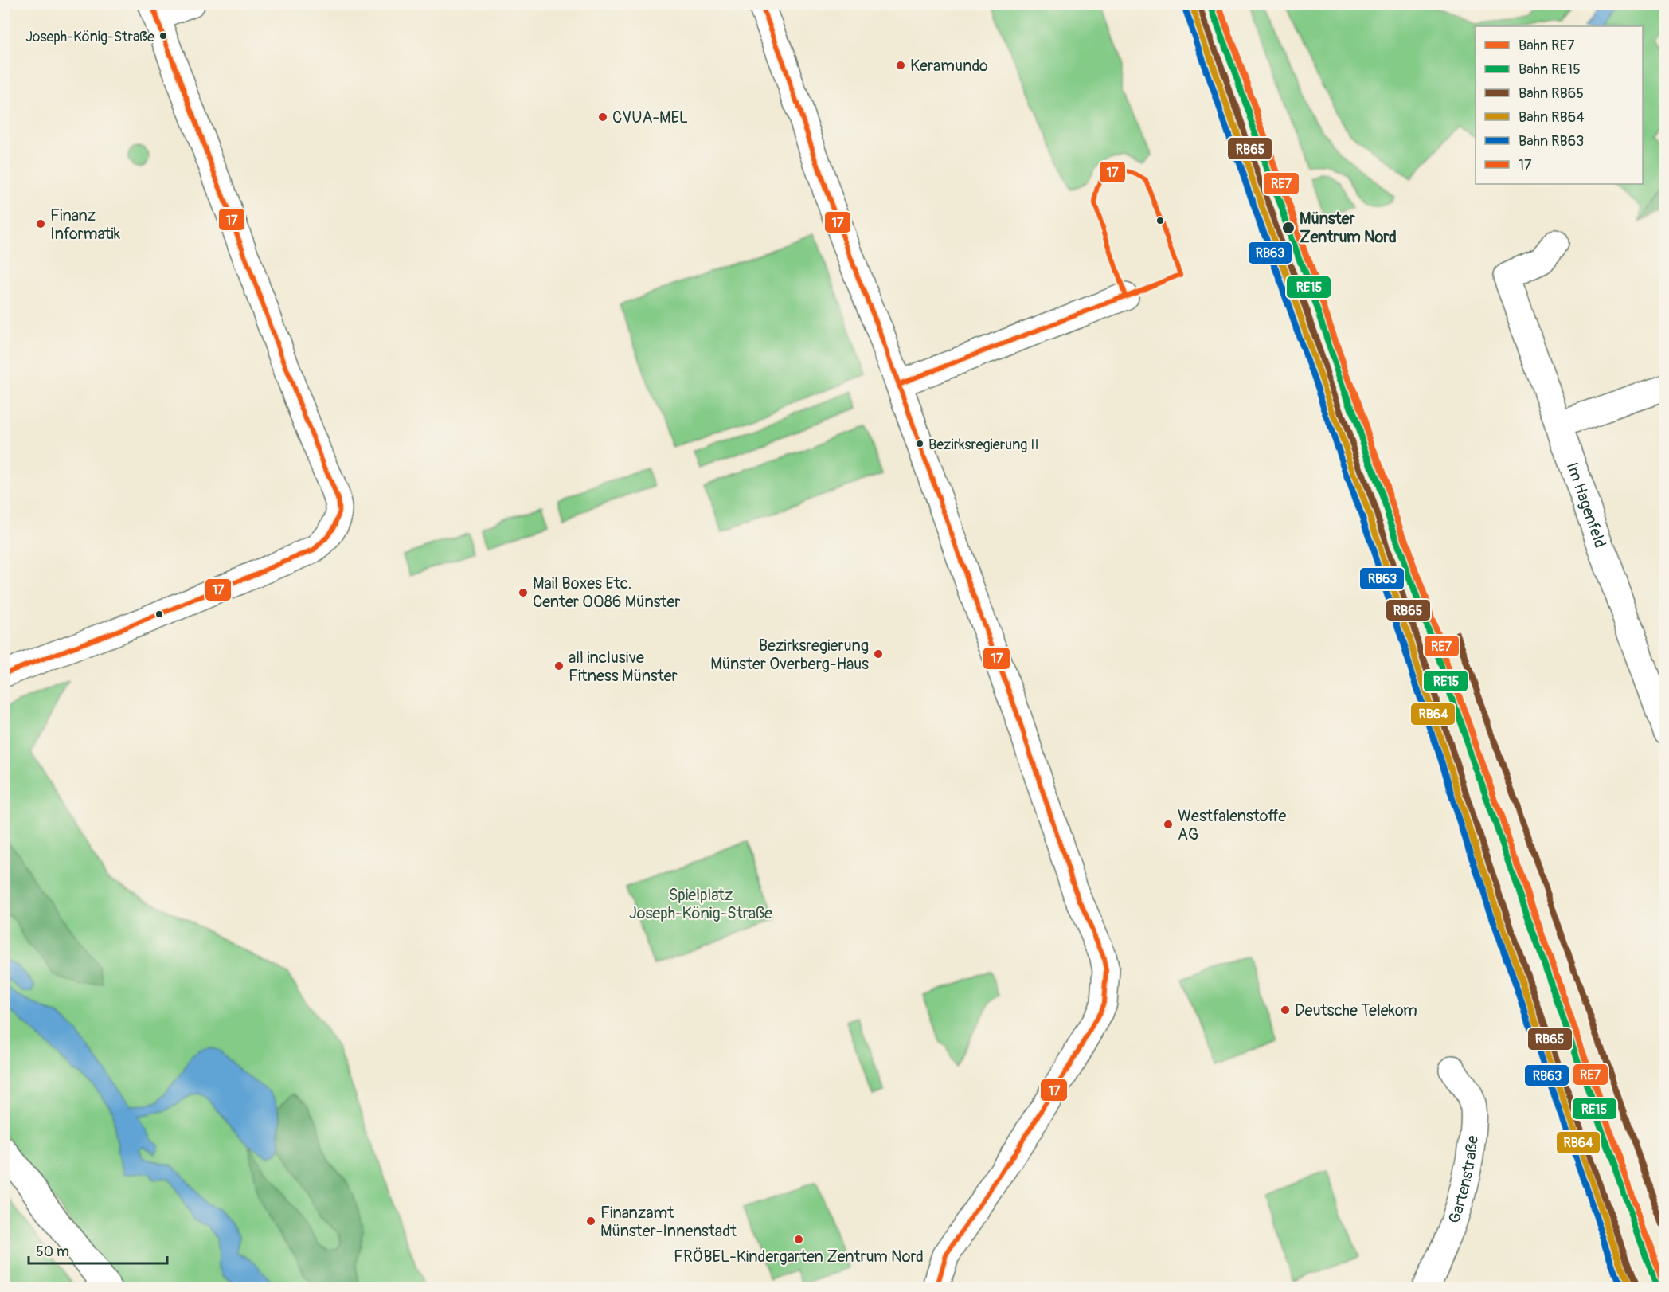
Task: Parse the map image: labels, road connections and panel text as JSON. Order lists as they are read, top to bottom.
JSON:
{
  "streets": {
    "street": ["Im Hagenfeld", "Gartenstraße"]
  },
  "parks": ["Spielplatz Joseph-König-Straße"],
  "places": [
    "Joseph-König-Straße",
    "Keramundo",
    "CVUA-MEL",
    "Finanz Informatik",
    "Münster Zentrum Nord",
    "Bezirksregierung II",
    "Mail Boxes Etc. Center 0086 Münster",
    "Bezirksregierung Münster Overberg-Haus",
    "all inclusive Fitness Münster",
    "Westfalenstoffe AG",
    "Deutsche Telekom",
    "Finanzamt Münster-Innenstadt",
    "FRÖBEL-Kindergarten Zentrum Nord"
  ],
  "lines": [
    "rail line RE7",
    "rail line RB65",
    "rail line RB64",
    "transit line 17",
    "rail line RE15",
    "rail line RB63"
  ],
  "legend": [
    "Bahn RE7",
    "Bahn RE15",
    "Bahn RB65",
    "Bahn RB64",
    "Bahn RB63",
    "17"
  ],
  "scale_bar": "50 m"
}
